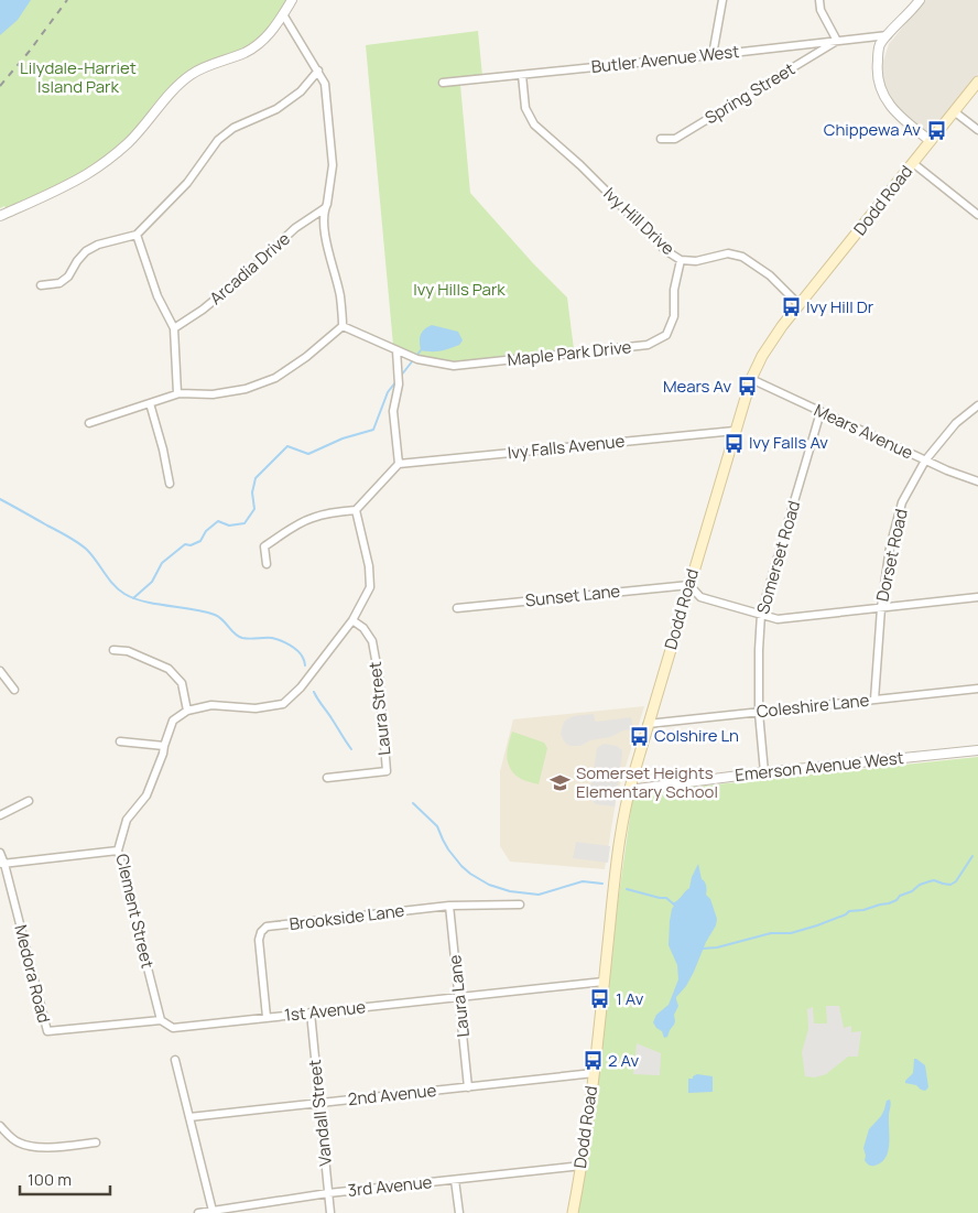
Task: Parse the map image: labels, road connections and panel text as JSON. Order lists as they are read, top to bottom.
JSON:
{
  "streets": {
    "main road": ["Dodd Road"],
    "street": [
      "Butler Avenue West",
      "Spring Street",
      "Ivy Hill Drive",
      "Arcadia Drive",
      "Maple Park Drive",
      "Mears Avenue",
      "Ivy Falls Avenue",
      "Dorset Road",
      "Somerset Road",
      "Sunset Lane",
      "Coleshire Lane",
      "Laura Street",
      "Emerson Avenue West",
      "Clement Street",
      "Brookside Lane",
      "Medora Road",
      "Laura Lane",
      "1st Avenue",
      "2nd Avenue",
      "Vandall Street",
      "3rd Avenue"
    ]
  },
  "crossings": [
    ["Butler Avenue West", "Spring Street"],
    ["Butler Avenue West", "Ivy Hill Drive"],
    ["Dodd Road", "Ivy Hill Drive"],
    ["Dodd Road", "Mears Avenue"],
    ["Dodd Road", "Ivy Falls Avenue"],
    ["Dodd Road", "Sunset Lane"],
    ["Dodd Road", "Coleshire Lane"],
    ["Dodd Road", "Emerson Avenue West"],
    ["Dodd Road", "1st Avenue"],
    ["Dodd Road", "2nd Avenue"],
    ["Dodd Road", "3rd Avenue"],
    ["Ivy Hill Drive", "Maple Park Drive"],
    ["Mears Avenue", "Dorset Road"],
    ["Mears Avenue", "Somerset Road"],
    ["Dorset Road", "Coleshire Lane"],
    ["Somerset Road", "Coleshire Lane"],
    ["Somerset Road", "Emerson Avenue West"],
    ["Clement Street", "1st Avenue"],
    ["Brookside Lane", "Laura Lane"],
    ["Brookside Lane", "1st Avenue"],
    ["Medora Road", "1st Avenue"],
    ["Laura Lane", "1st Avenue"],
    ["Laura Lane", "2nd Avenue"],
    ["1st Avenue", "Vandall Street"],
    ["2nd Avenue", "Vandall Street"],
    ["Vandall Street", "3rd Avenue"]
  ],
  "parks": ["Lilydale-Harriet Island Park", "Ivy Hills Park"],
  "places": {
    "bus stop": [
      "Chippewa Av",
      "Ivy Hill Dr",
      "Mears Av",
      "Ivy Falls Av",
      "Colshire Ln",
      "1 Av",
      "2 Av"
    ],
    "school or university": ["Somerset Heights Elementary School"]
  },
  "scale_bar": "100 m"
}
